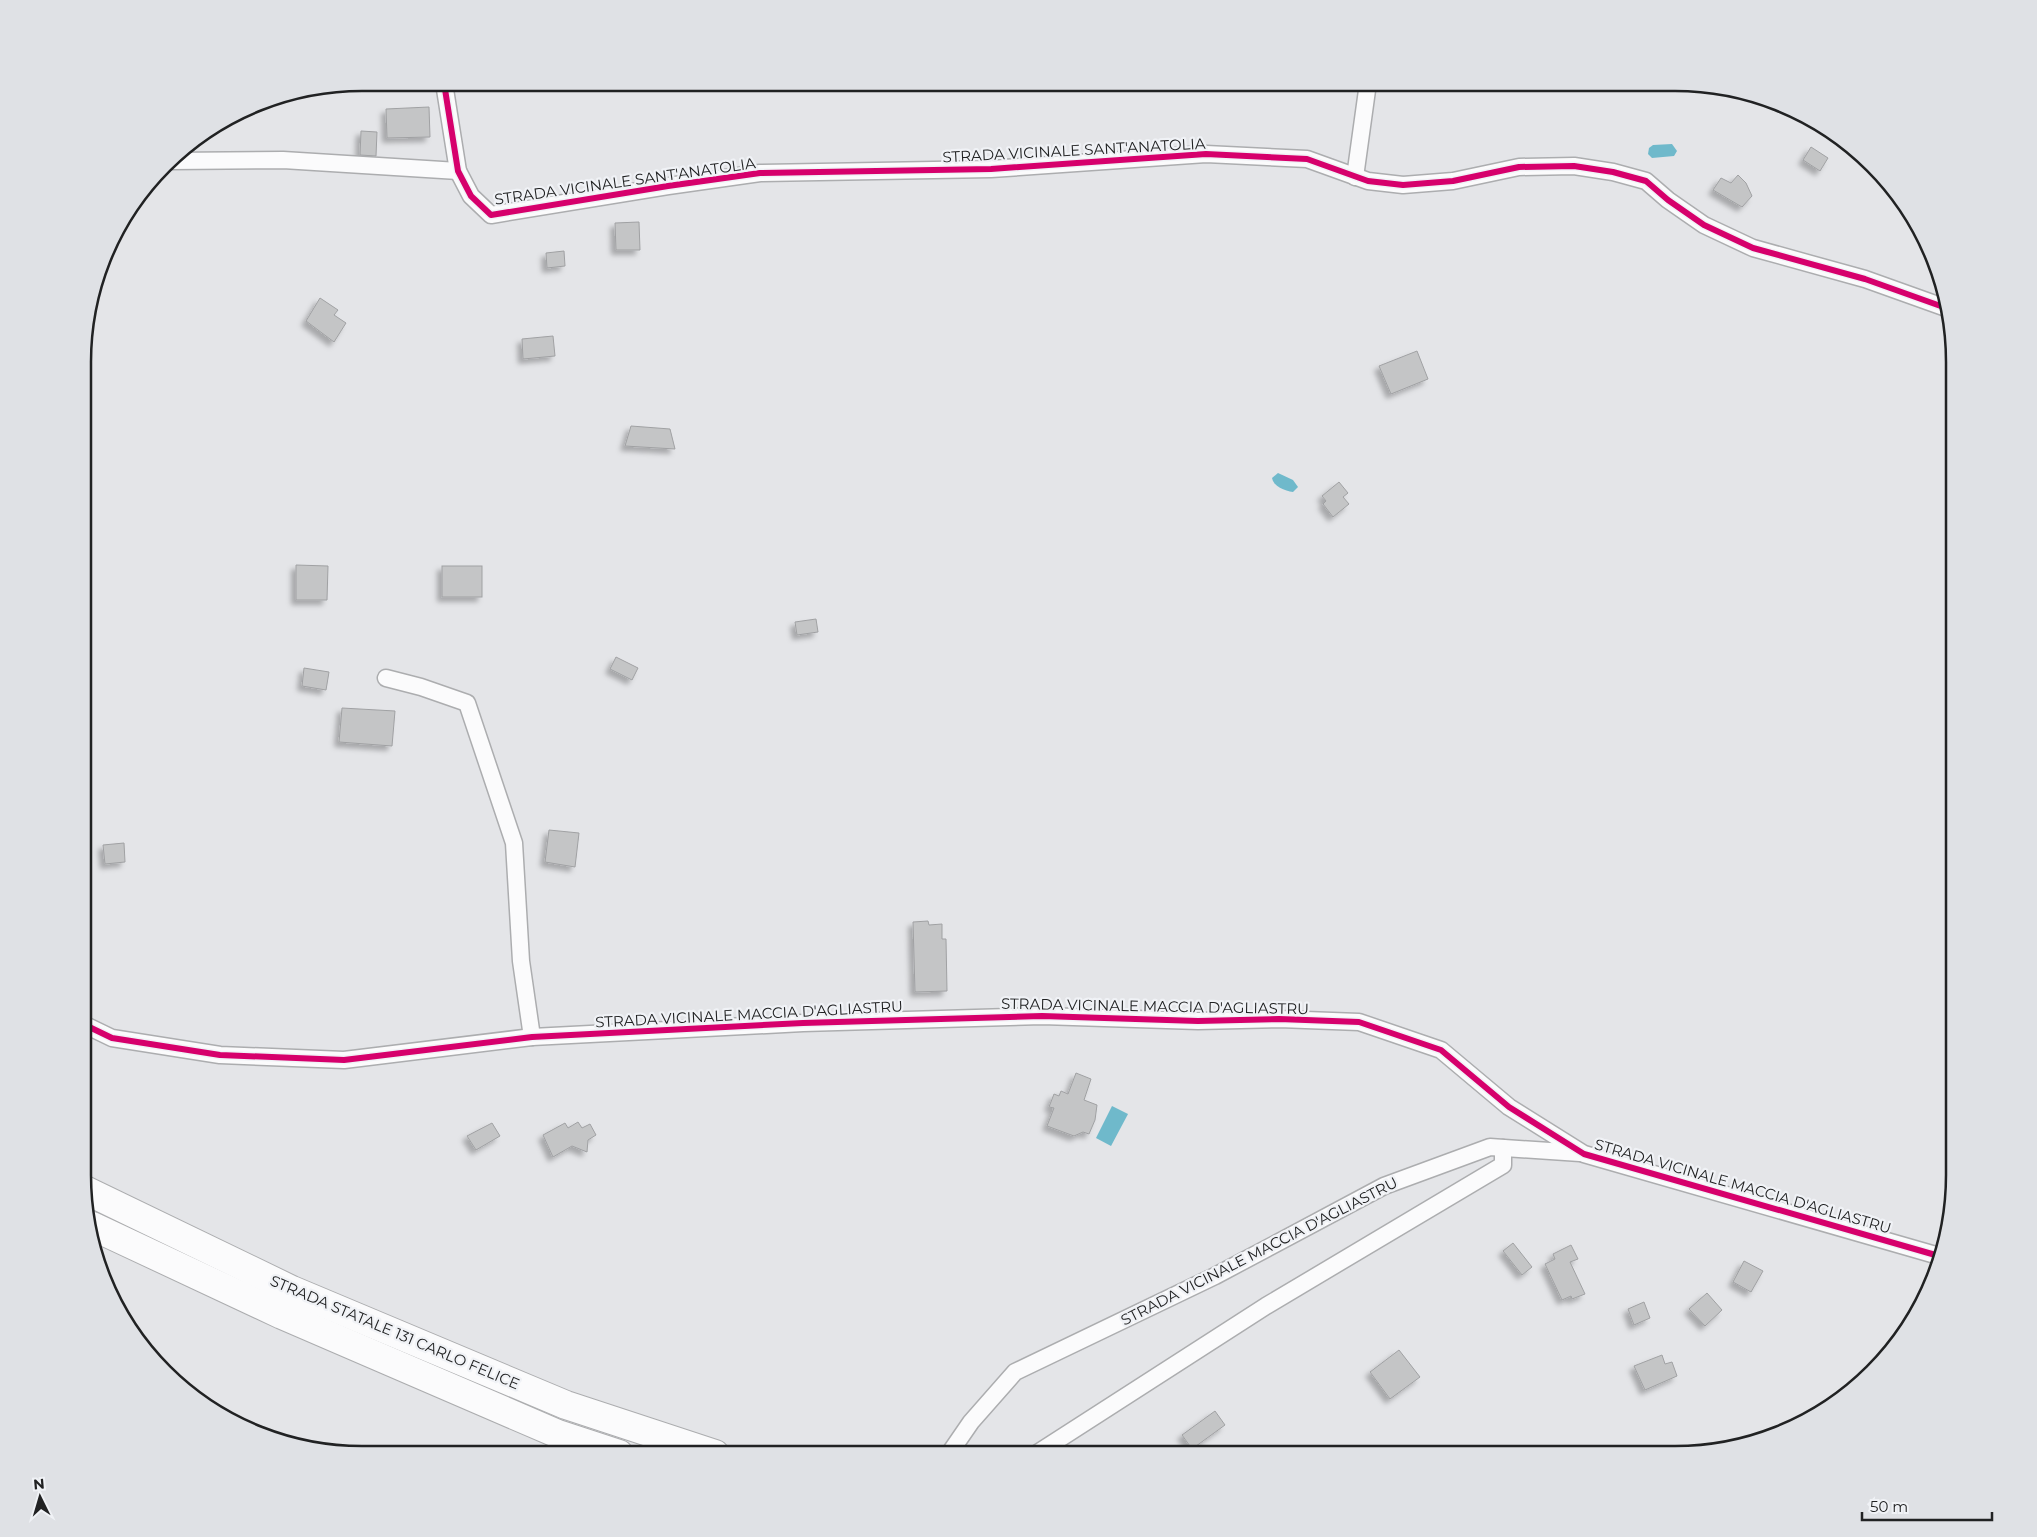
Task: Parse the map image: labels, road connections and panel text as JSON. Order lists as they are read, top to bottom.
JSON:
{
  "streets": {
    "highway": ["STRADA STATALE 131 CARLO FELICE"],
    "street": ["STRADA VICINALE SANT'ANATOLIA", "STRADA VICINALE MACCIA D'AGLIASTRU"]
  },
  "scale_bar": "50 m",
  "north": "top"
}
